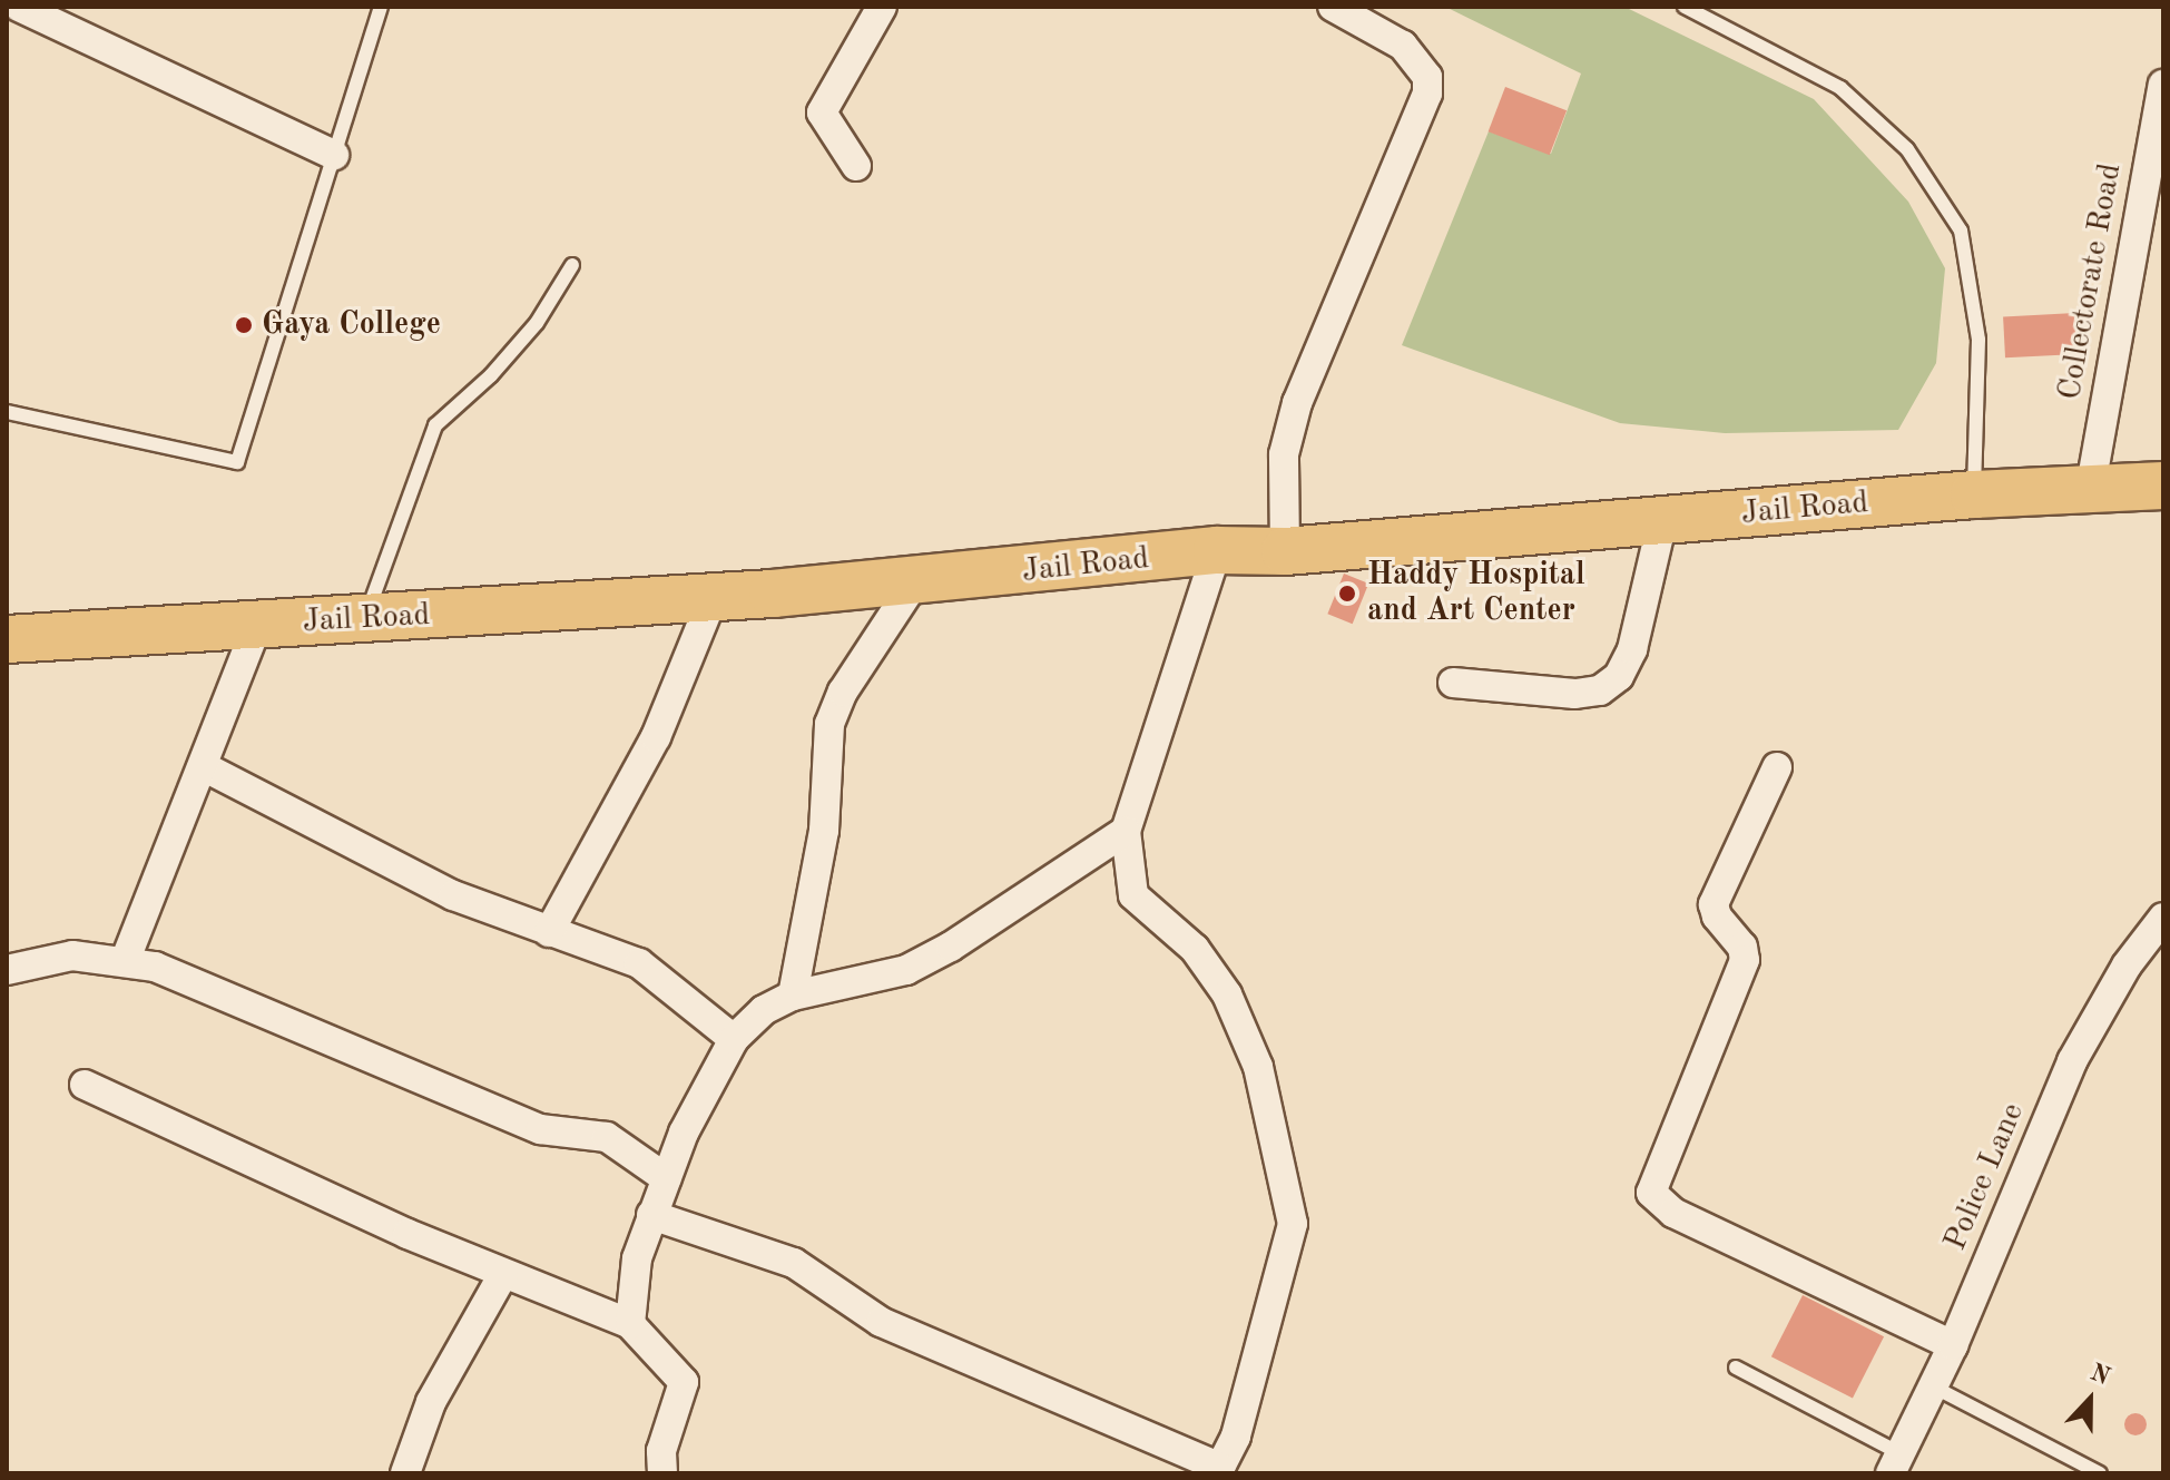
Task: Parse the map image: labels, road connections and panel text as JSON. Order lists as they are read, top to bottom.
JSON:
{
  "streets": {
    "main road": ["Jail Road"],
    "street": ["Collectorate Road", "Police Lane"]
  },
  "crossings": [
    ["Collectorate Road", "Jail Road"]
  ],
  "places": ["Gaya College", "Haddy Hospital and Art Center"],
  "north": "top"
}
